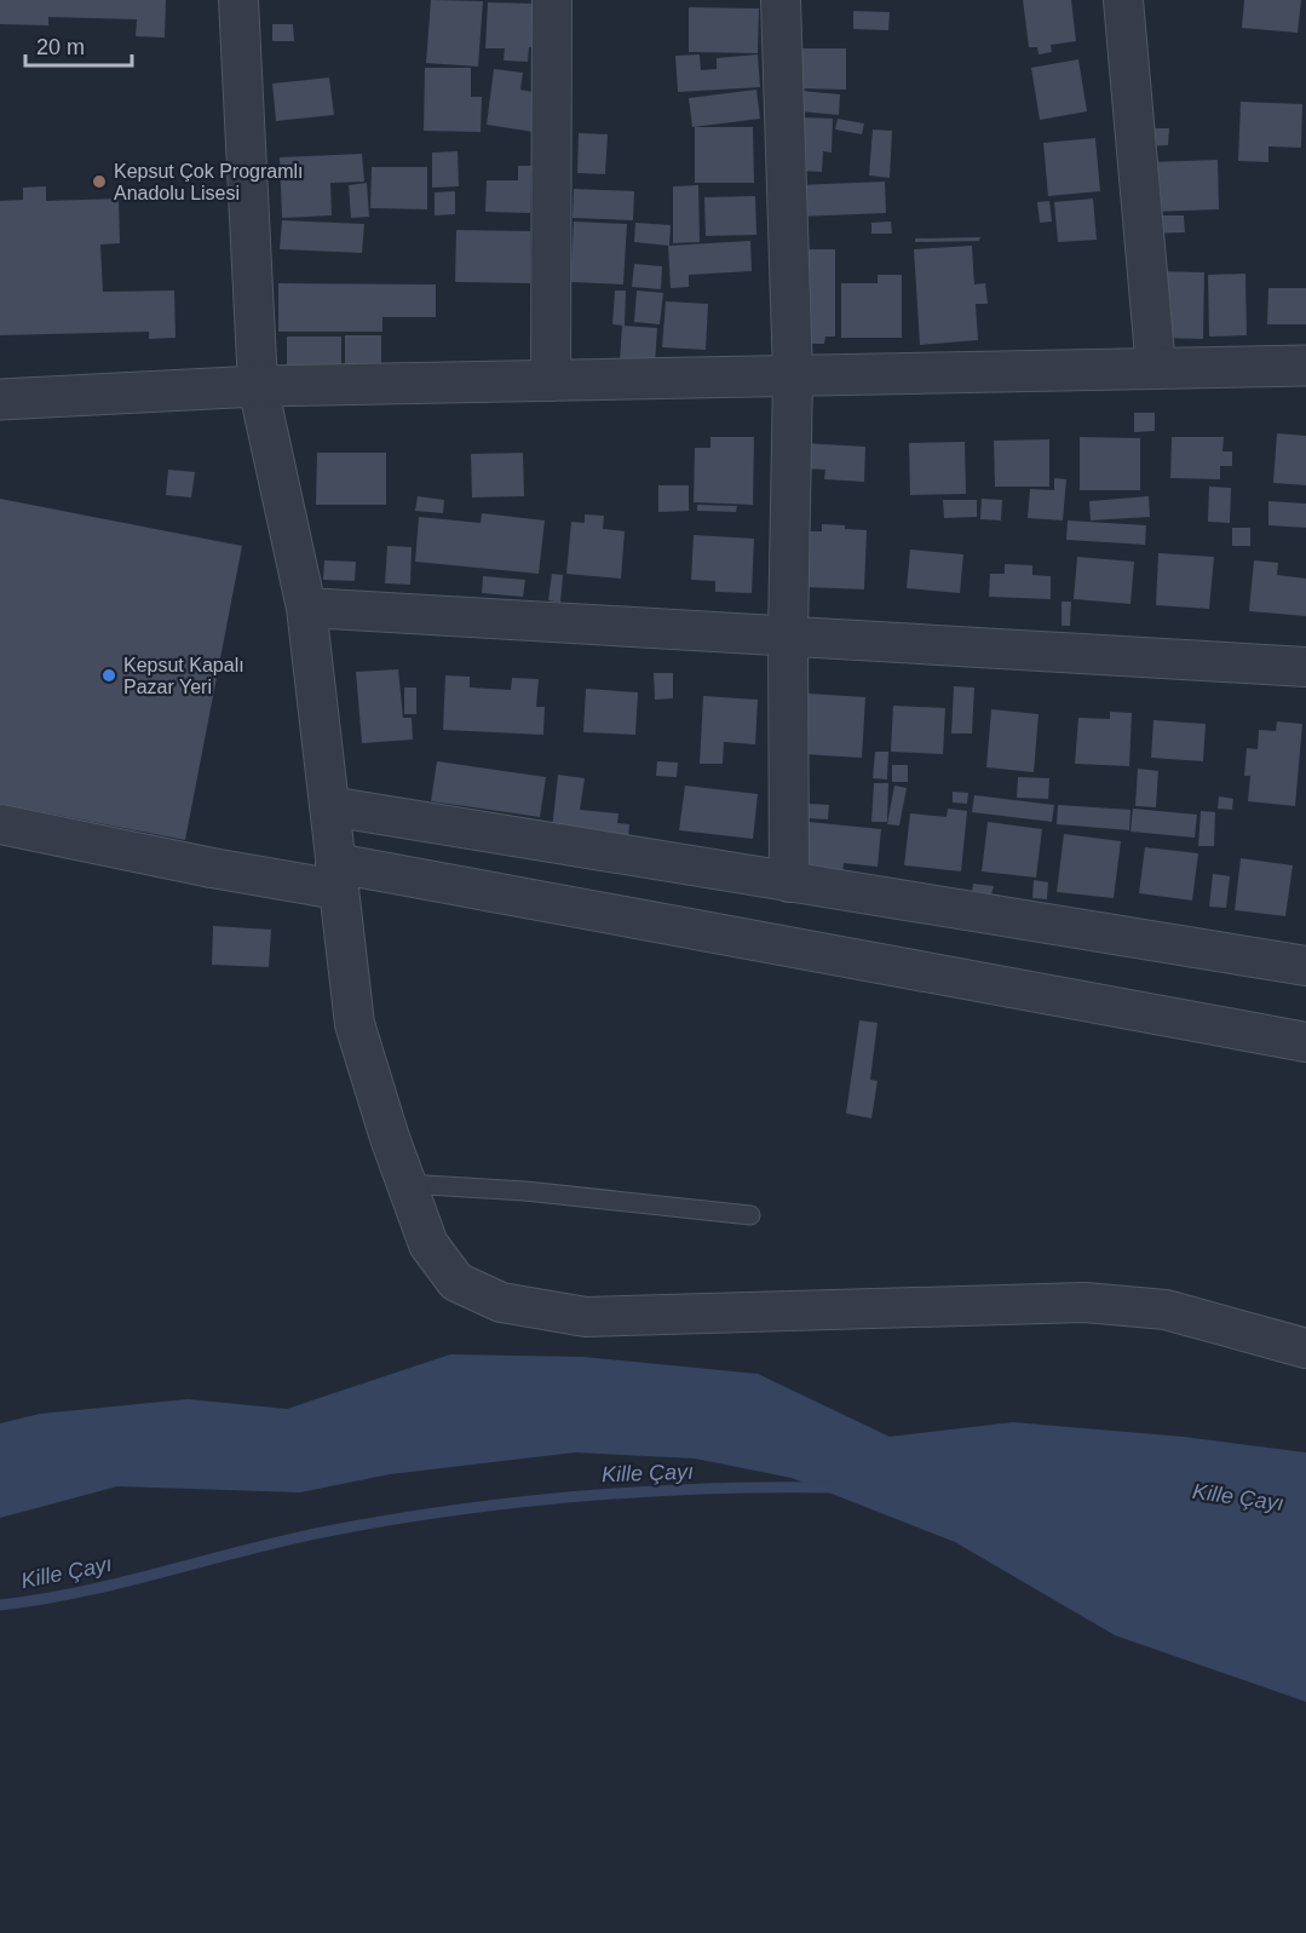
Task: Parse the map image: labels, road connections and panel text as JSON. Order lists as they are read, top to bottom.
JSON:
{
  "water": ["Kille Çayı"],
  "places": ["Kepsut Çok Programlı Anadolu Lisesi", "Kepsut Kapalı Pazar Yeri"],
  "scale_bar": "20 m"
}
